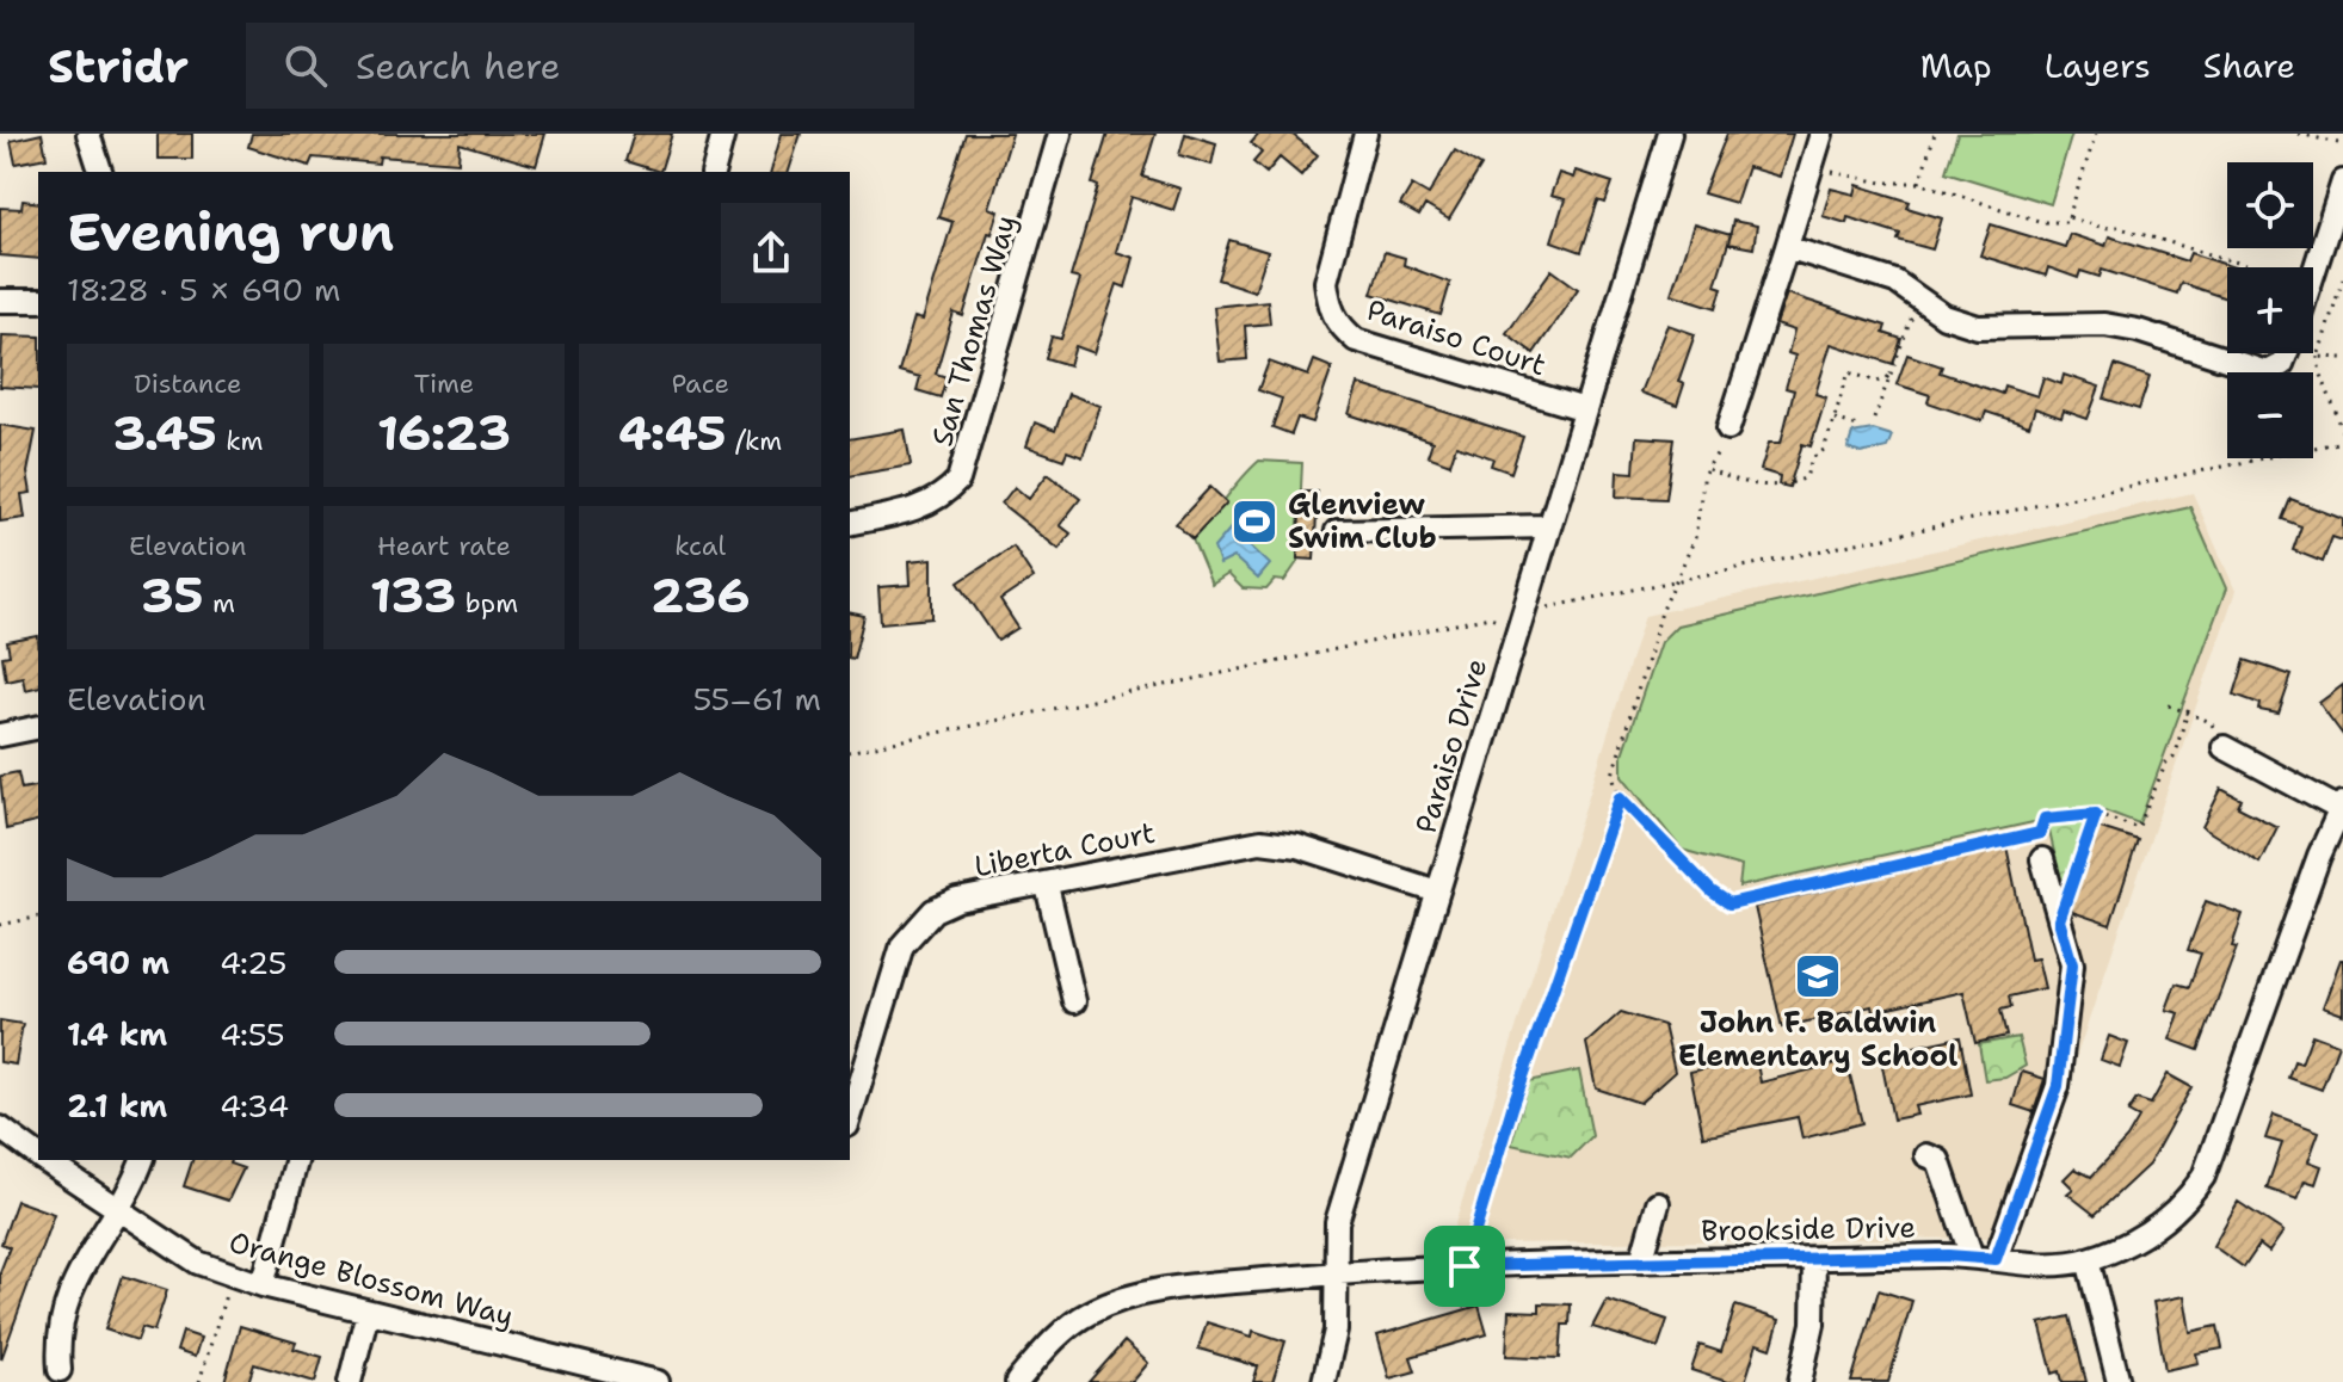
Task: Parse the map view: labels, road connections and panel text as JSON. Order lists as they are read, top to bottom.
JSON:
{
  "streets": {
    "street": [
      "San Thomas Way",
      "Paraiso Court",
      "Paraiso Drive",
      "Liberta Court",
      "Brookside Drive",
      "Orange Blossom Way"
    ]
  },
  "crossings": [
    ["Paraiso Court", "Paraiso Drive"],
    ["Paraiso Drive", "Liberta Court"],
    ["Paraiso Drive", "Brookside Drive"]
  ],
  "places": {
    "sports": ["Glenview Swim Club"],
    "school or university": ["John F. Baldwin Elementary School"]
  },
  "page": {
    "header": "Stridr",
    "search": "Search here",
    "nav": ["Map", "Layers", "Share"],
    "map_buttons": ["+", "−"],
    "heading": ["Evening run", "18:28 · 5 × 690 m"],
    "stats": [
      ["Distance", "3.45 km"],
      ["Time", "16:23"],
      ["Pace", "4:45 /km"],
      ["Elevation", "35 m"],
      ["Heart rate", "133 bpm"],
      ["kcal", "236"]
    ],
    "chart": ["Elevation", "55–61 m"],
    "list": [
      {
        "name": "690 m",
        "note": "4:25"
      },
      {
        "name": "1.4 km",
        "note": "4:55"
      },
      {
        "name": "2.1 km",
        "note": "4:34"
      }
    ]
  }
}
